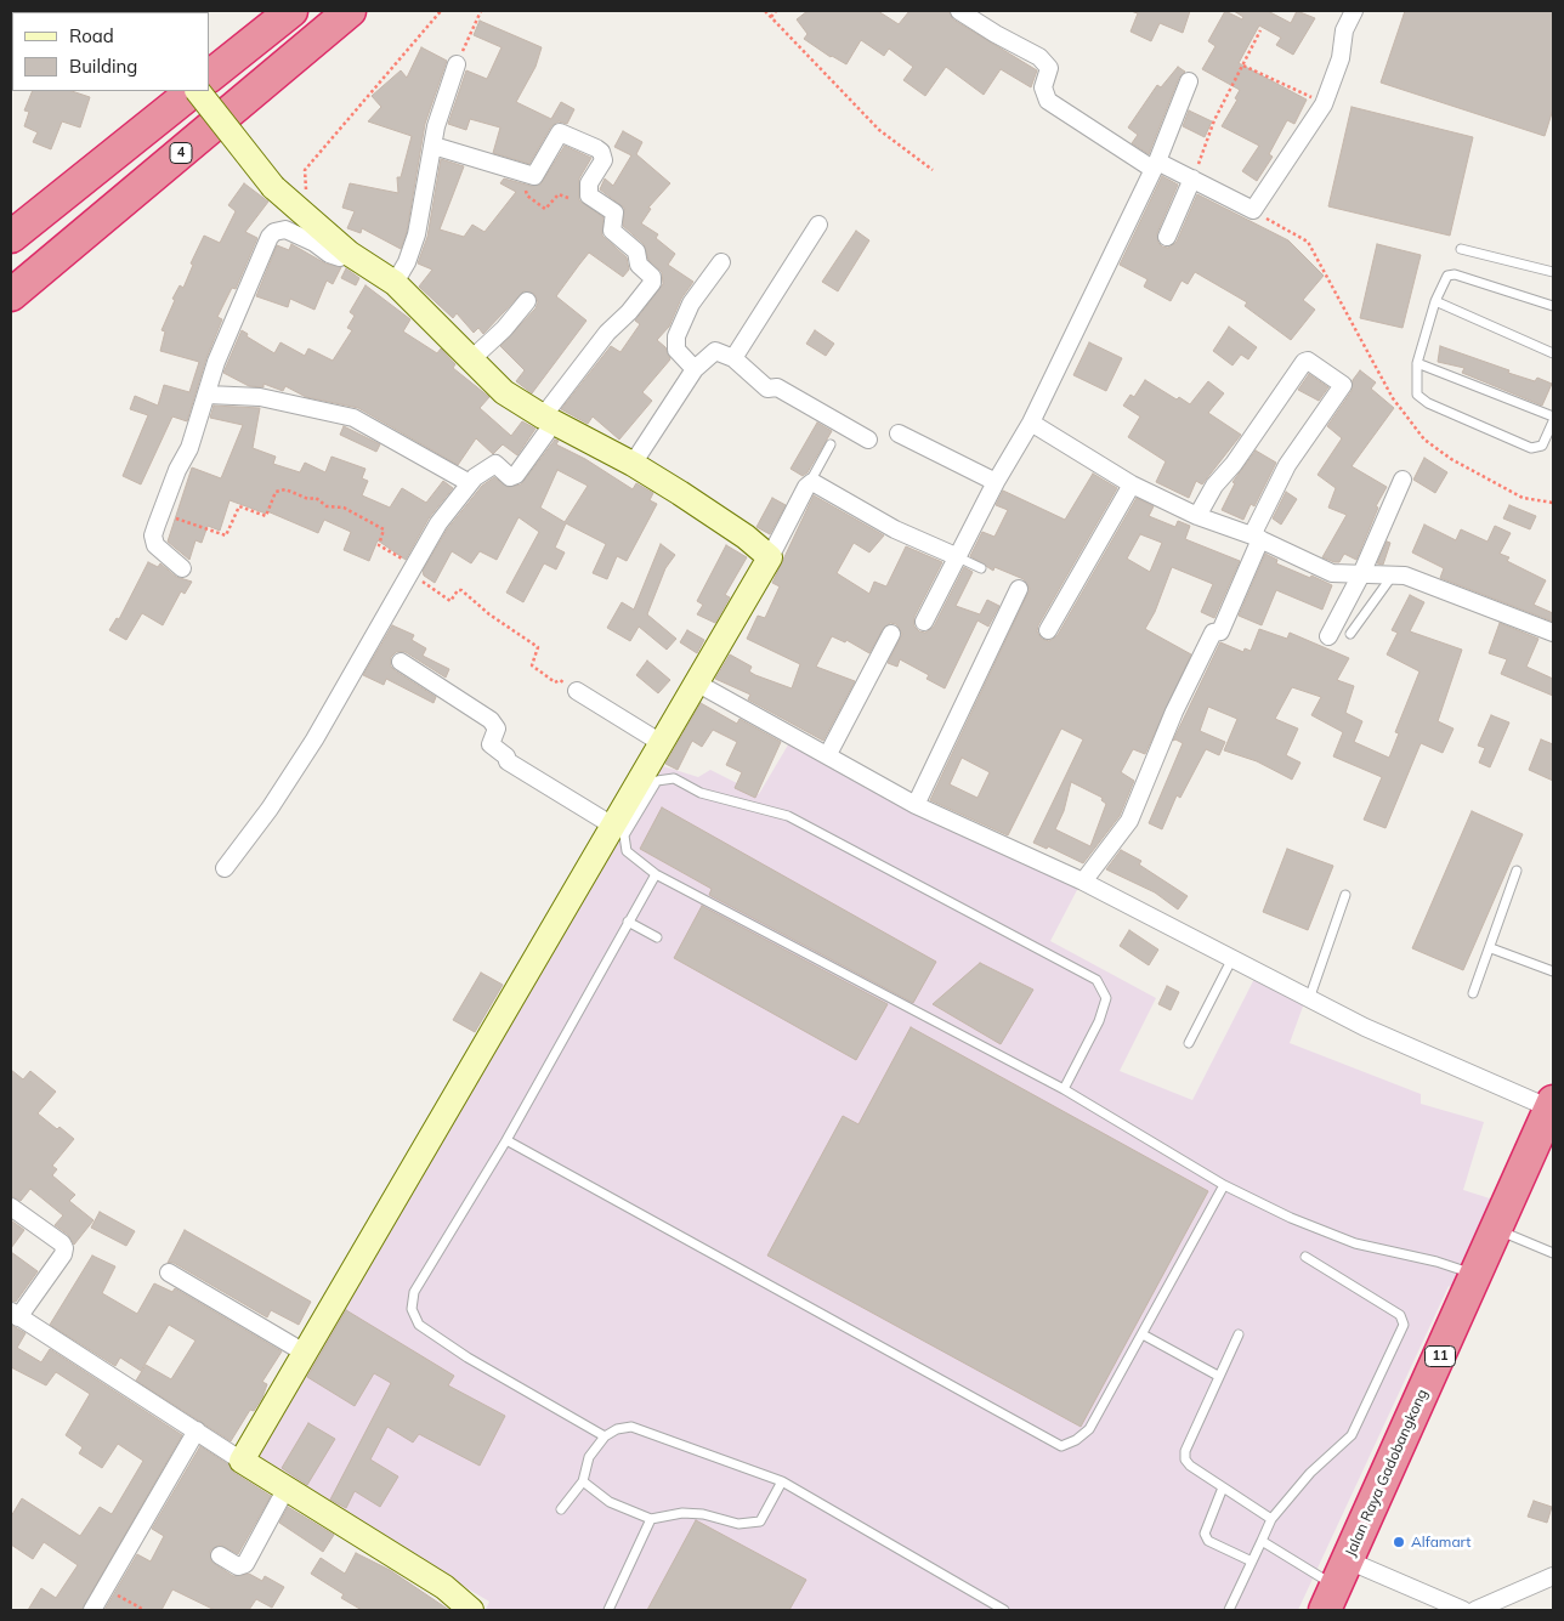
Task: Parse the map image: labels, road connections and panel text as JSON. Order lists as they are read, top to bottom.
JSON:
{
  "streets": {
    "highway": ["4", "11", "Jalan Raya Gadobangkong"]
  },
  "places": ["Alfamart"],
  "legend": ["Road", "Building"]
}
